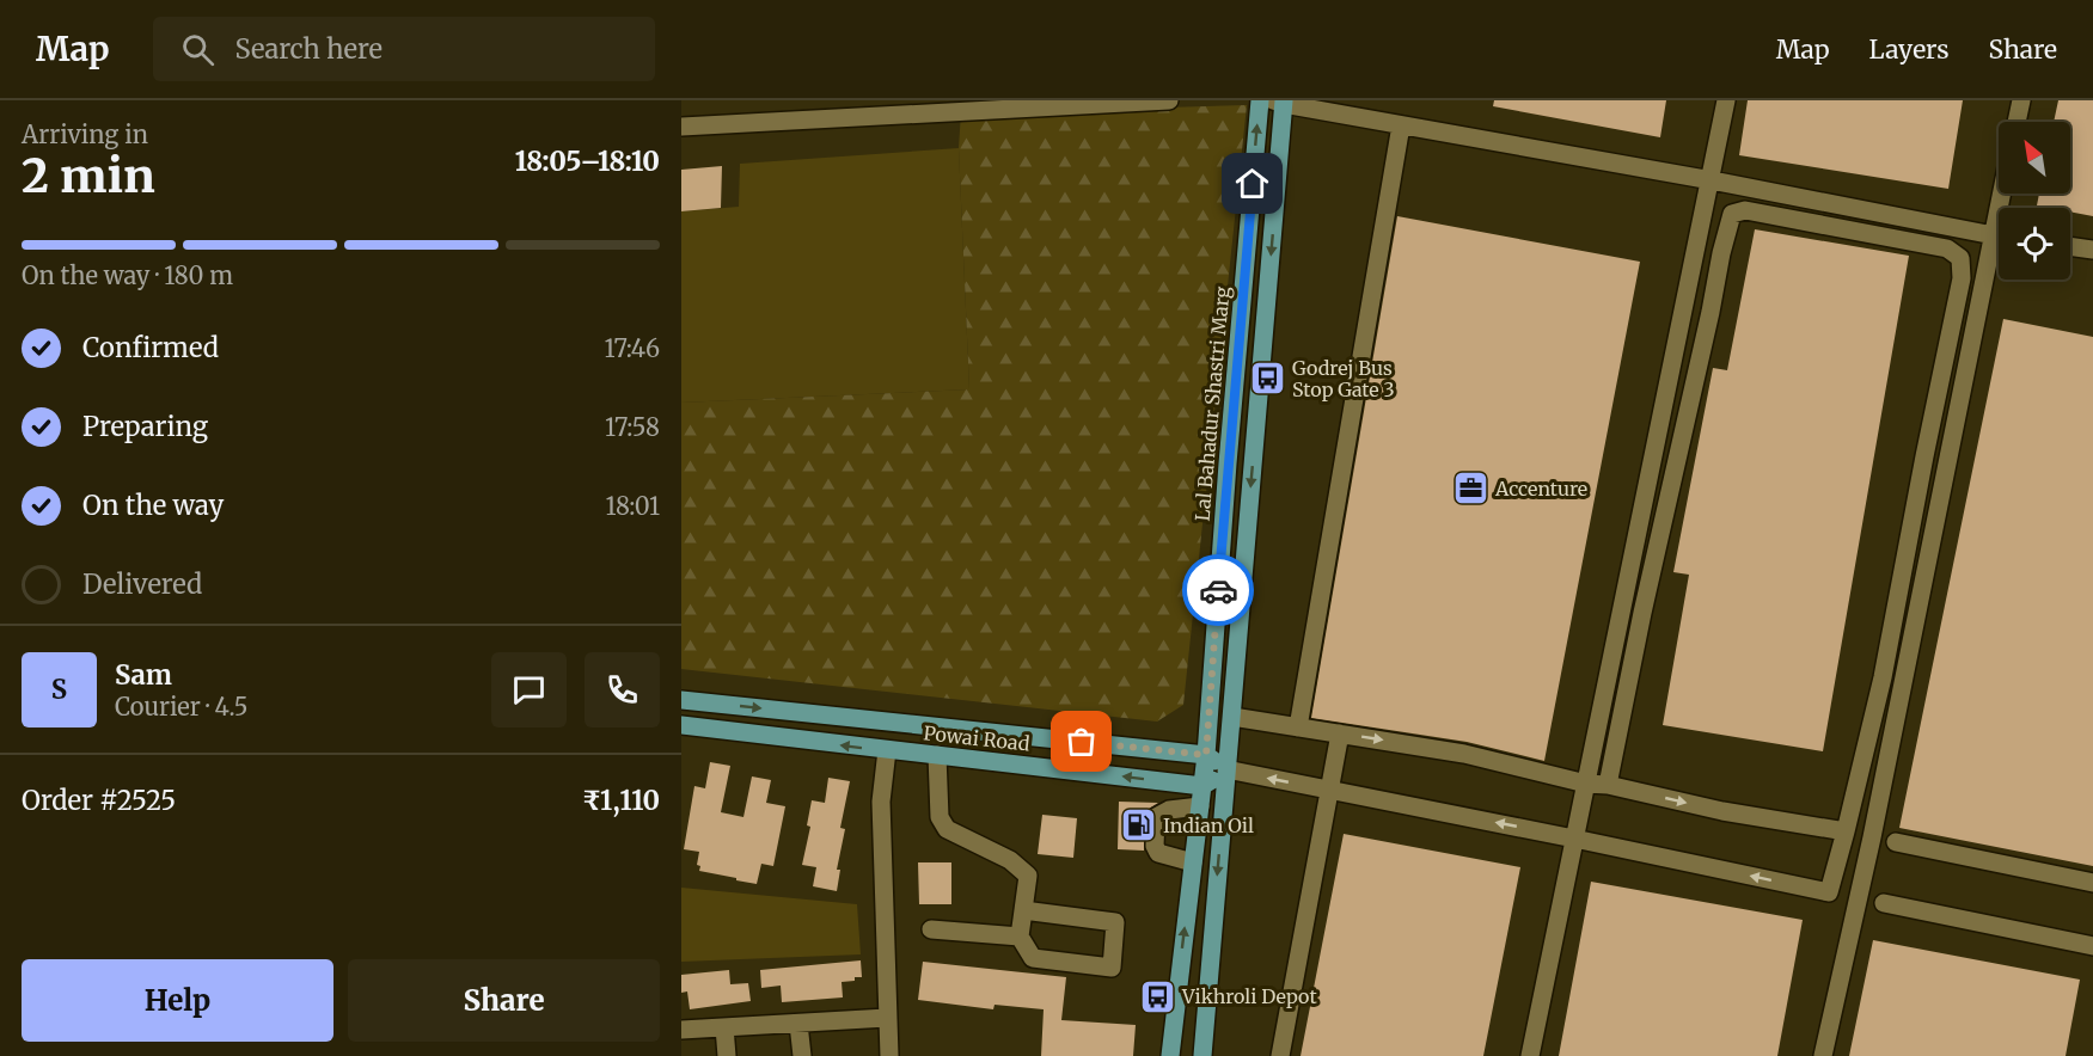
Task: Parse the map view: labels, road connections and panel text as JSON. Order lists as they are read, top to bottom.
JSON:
{
  "streets": {
    "main road": ["Lal Bahadur Shastri Marg", "Powai Road"]
  },
  "crossings": [
    ["Lal Bahadur Shastri Marg", "Powai Road"]
  ],
  "places": {
    "bus stop": ["Godrej Bus Stop Gate 3", "Vikhroli Depot"],
    "office": ["Accenture"],
    "fuel station": ["Indian Oil"]
  },
  "north": "top left",
  "page": {
    "header": "Map",
    "search": "Search here",
    "nav": ["Map", "Layers", "Share"],
    "heading": ["2 min", "Arriving in", "18:05–18:10"],
    "panel": [
      "Sam",
      "Courier · 4.5",
      "Order #2525",
      "₹1,110"
    ],
    "bar": "On the way · 180 m",
    "list": [
      ["Confirmed", "17:46"],
      ["Preparing", "17:58"],
      ["On the way", "18:01"],
      "Delivered"
    ],
    "round": "S",
    "buttons": ["Help", "Share"]
  }
}
